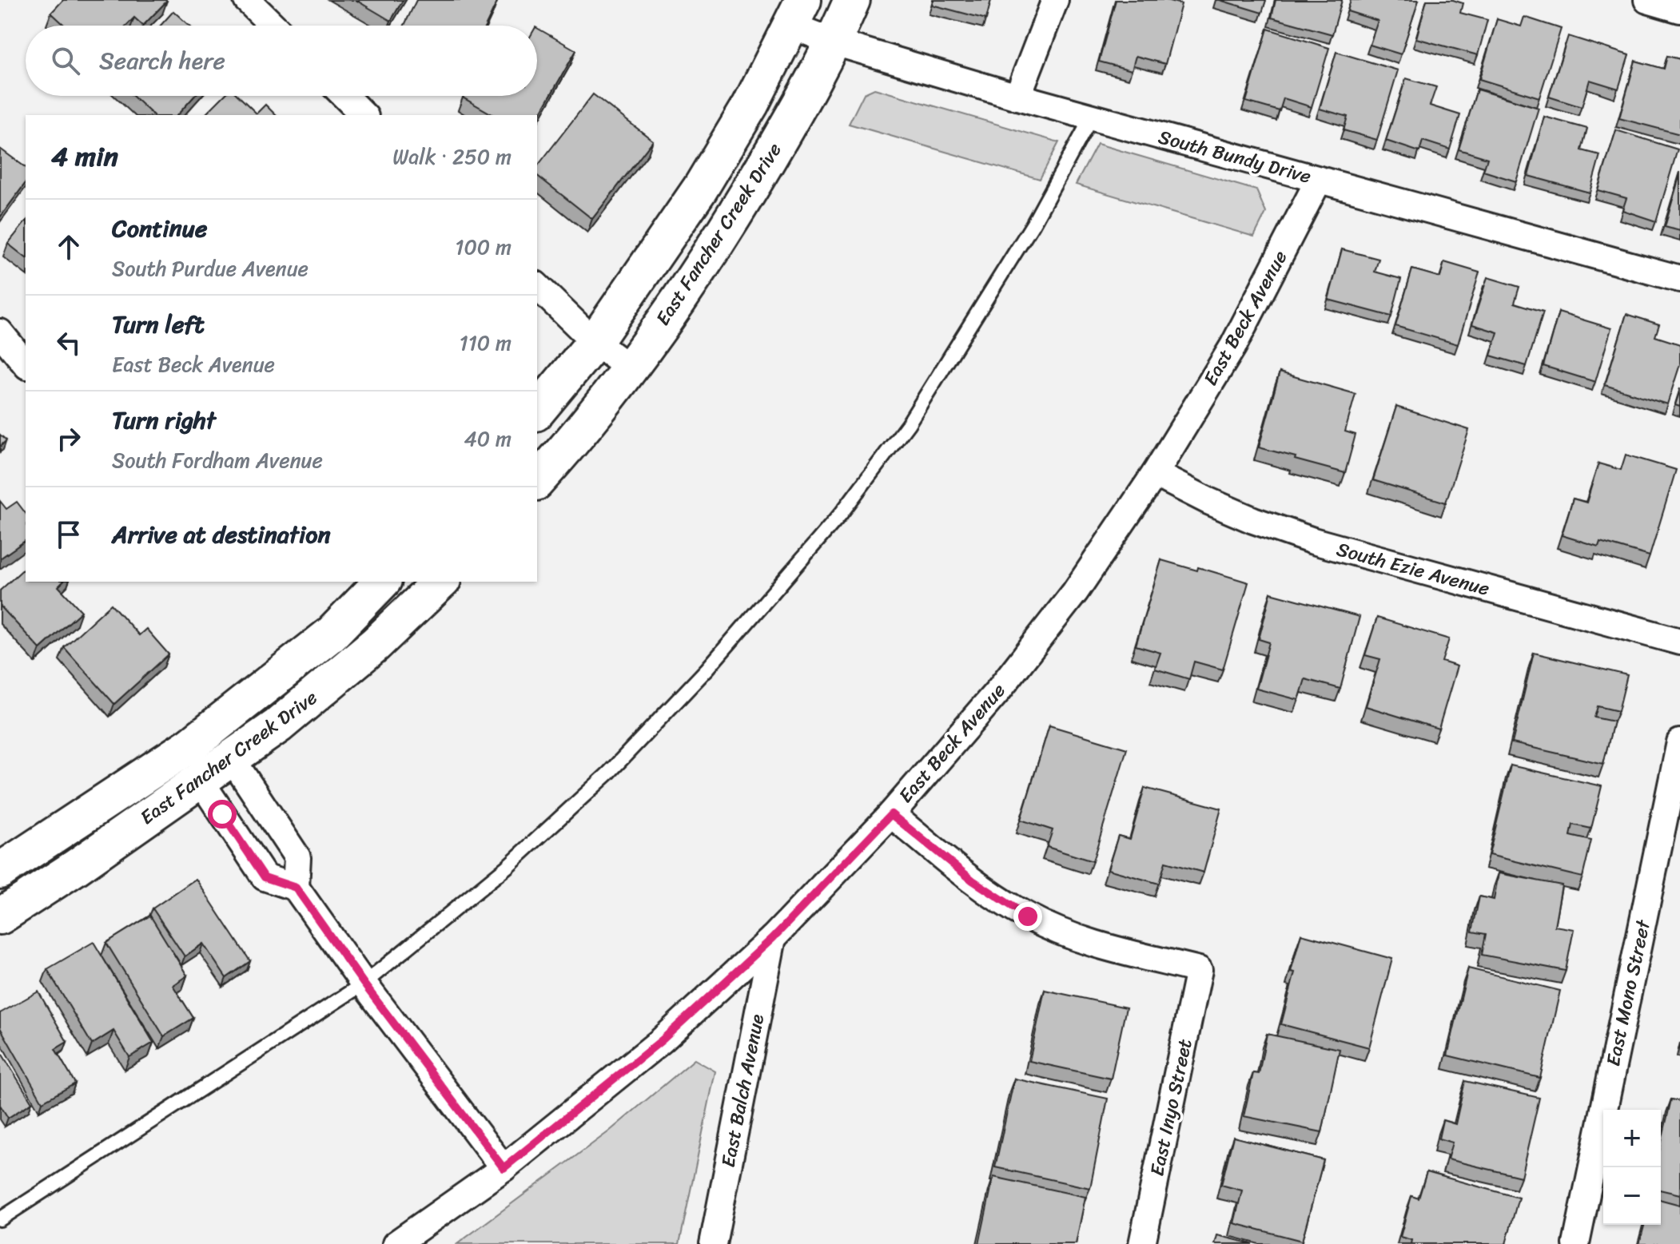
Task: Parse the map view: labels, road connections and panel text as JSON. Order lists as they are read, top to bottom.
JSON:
{
  "streets": {
    "street": [
      "South Bundy Drive",
      "East Fancher Creek Drive",
      "East Beck Avenue",
      "South Ezie Avenue",
      "East Mono Street",
      "East Balch Avenue",
      "East Inyo Street"
    ]
  },
  "crossings": [
    ["South Bundy Drive", "East Fancher Creek Drive"],
    ["South Bundy Drive", "East Beck Avenue"],
    ["East Beck Avenue", "South Ezie Avenue"],
    ["East Beck Avenue", "East Balch Avenue"],
    ["East Beck Avenue", "East Inyo Street"]
  ],
  "page": {
    "search": "Search here",
    "heading": ["4 min", "Walk · 250 m"],
    "list": [
      ["Continue", "South Purdue Avenue", "100 m"],
      ["Turn left", "East Beck Avenue", "110 m"],
      ["Turn right", "South Fordham Avenue", "40 m"],
      "Arrive at destination"
    ],
    "map_buttons": ["+", "−"]
  }
}
